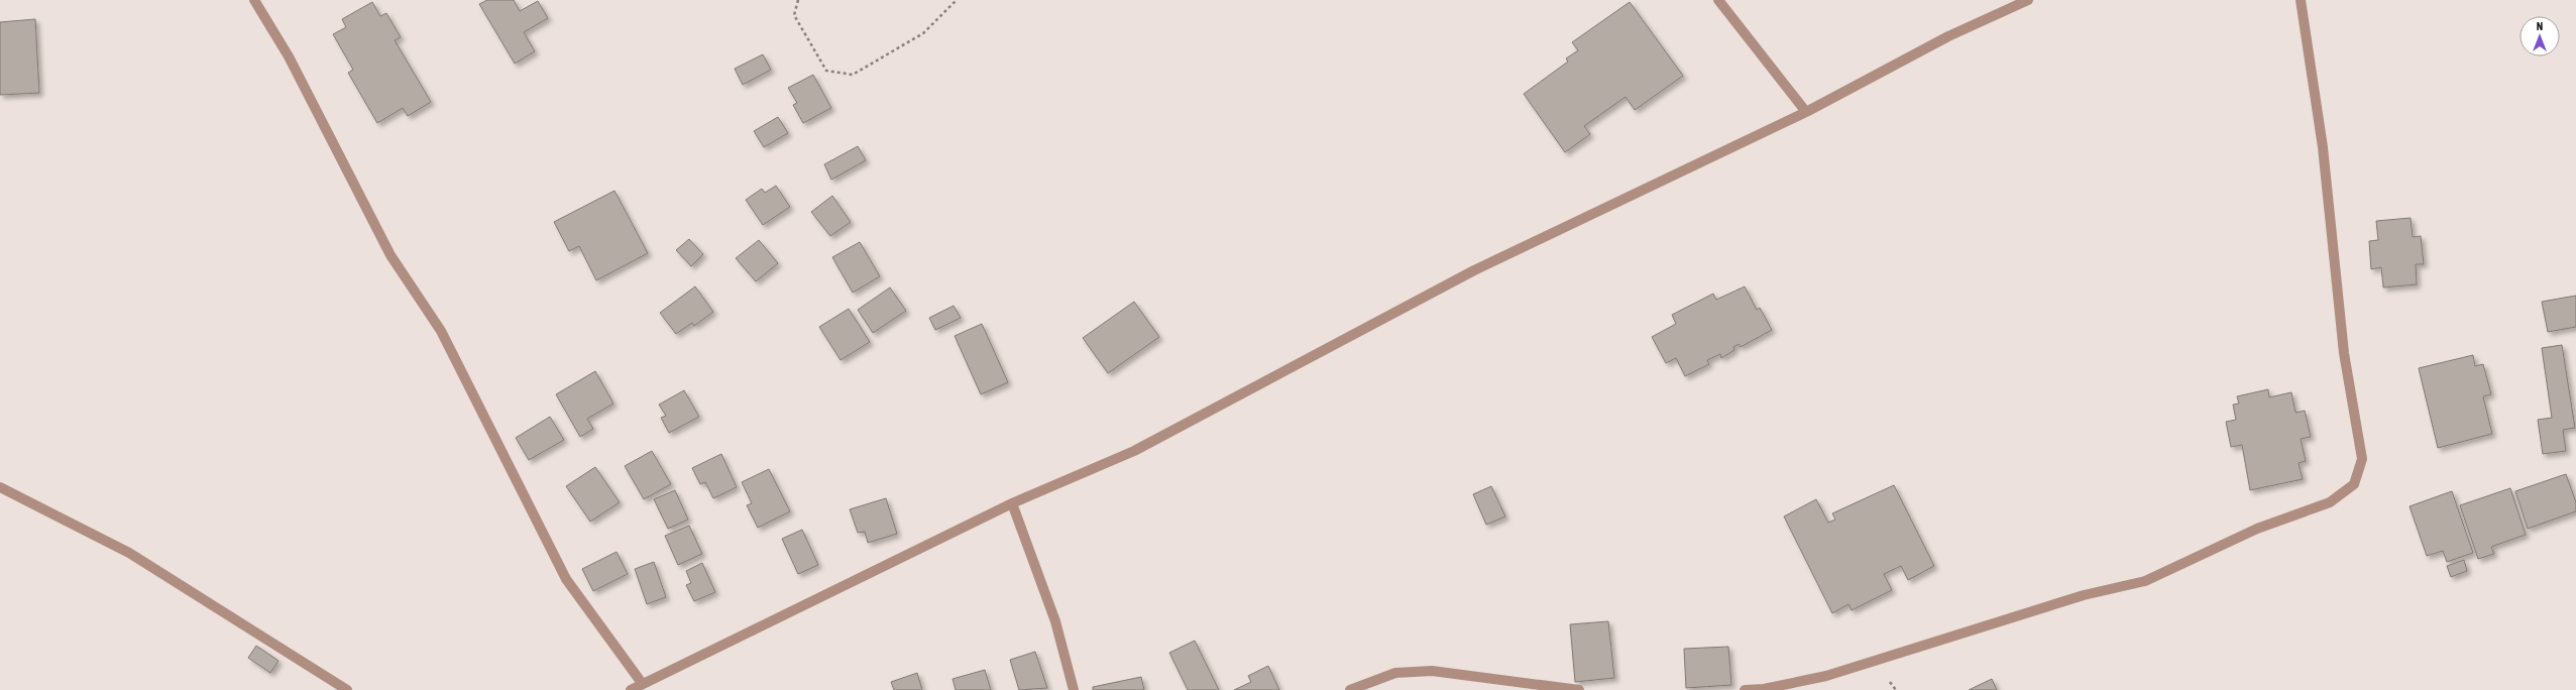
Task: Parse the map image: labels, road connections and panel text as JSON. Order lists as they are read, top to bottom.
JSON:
{
  "north": "top"
}
